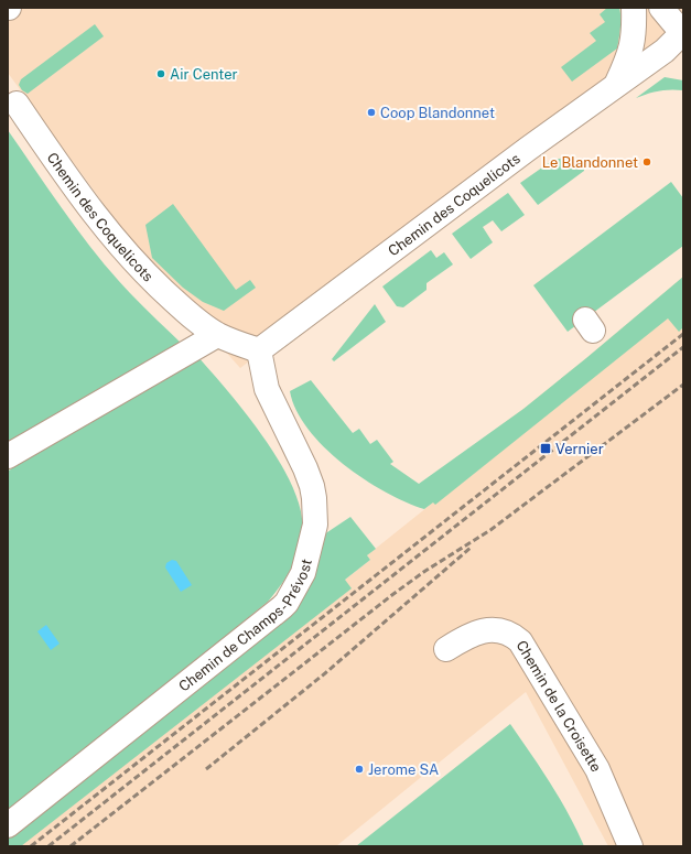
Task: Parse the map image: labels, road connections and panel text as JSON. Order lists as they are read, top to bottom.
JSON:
{
  "streets": {
    "street": ["Chemin des Coquelicots", "Chemin de Champs-Prévost", "Chemin de la Croisette"]
  },
  "crossings": [
    ["Chemin des Coquelicots", "Chemin de Champs-Prévost"]
  ],
  "places": {
    "other": [
      "Air Center",
      "Coop Blandonnet",
      "Le Blandonnet",
      "Jerome SA"
    ],
    "transit": ["Vernier"]
  }
}
